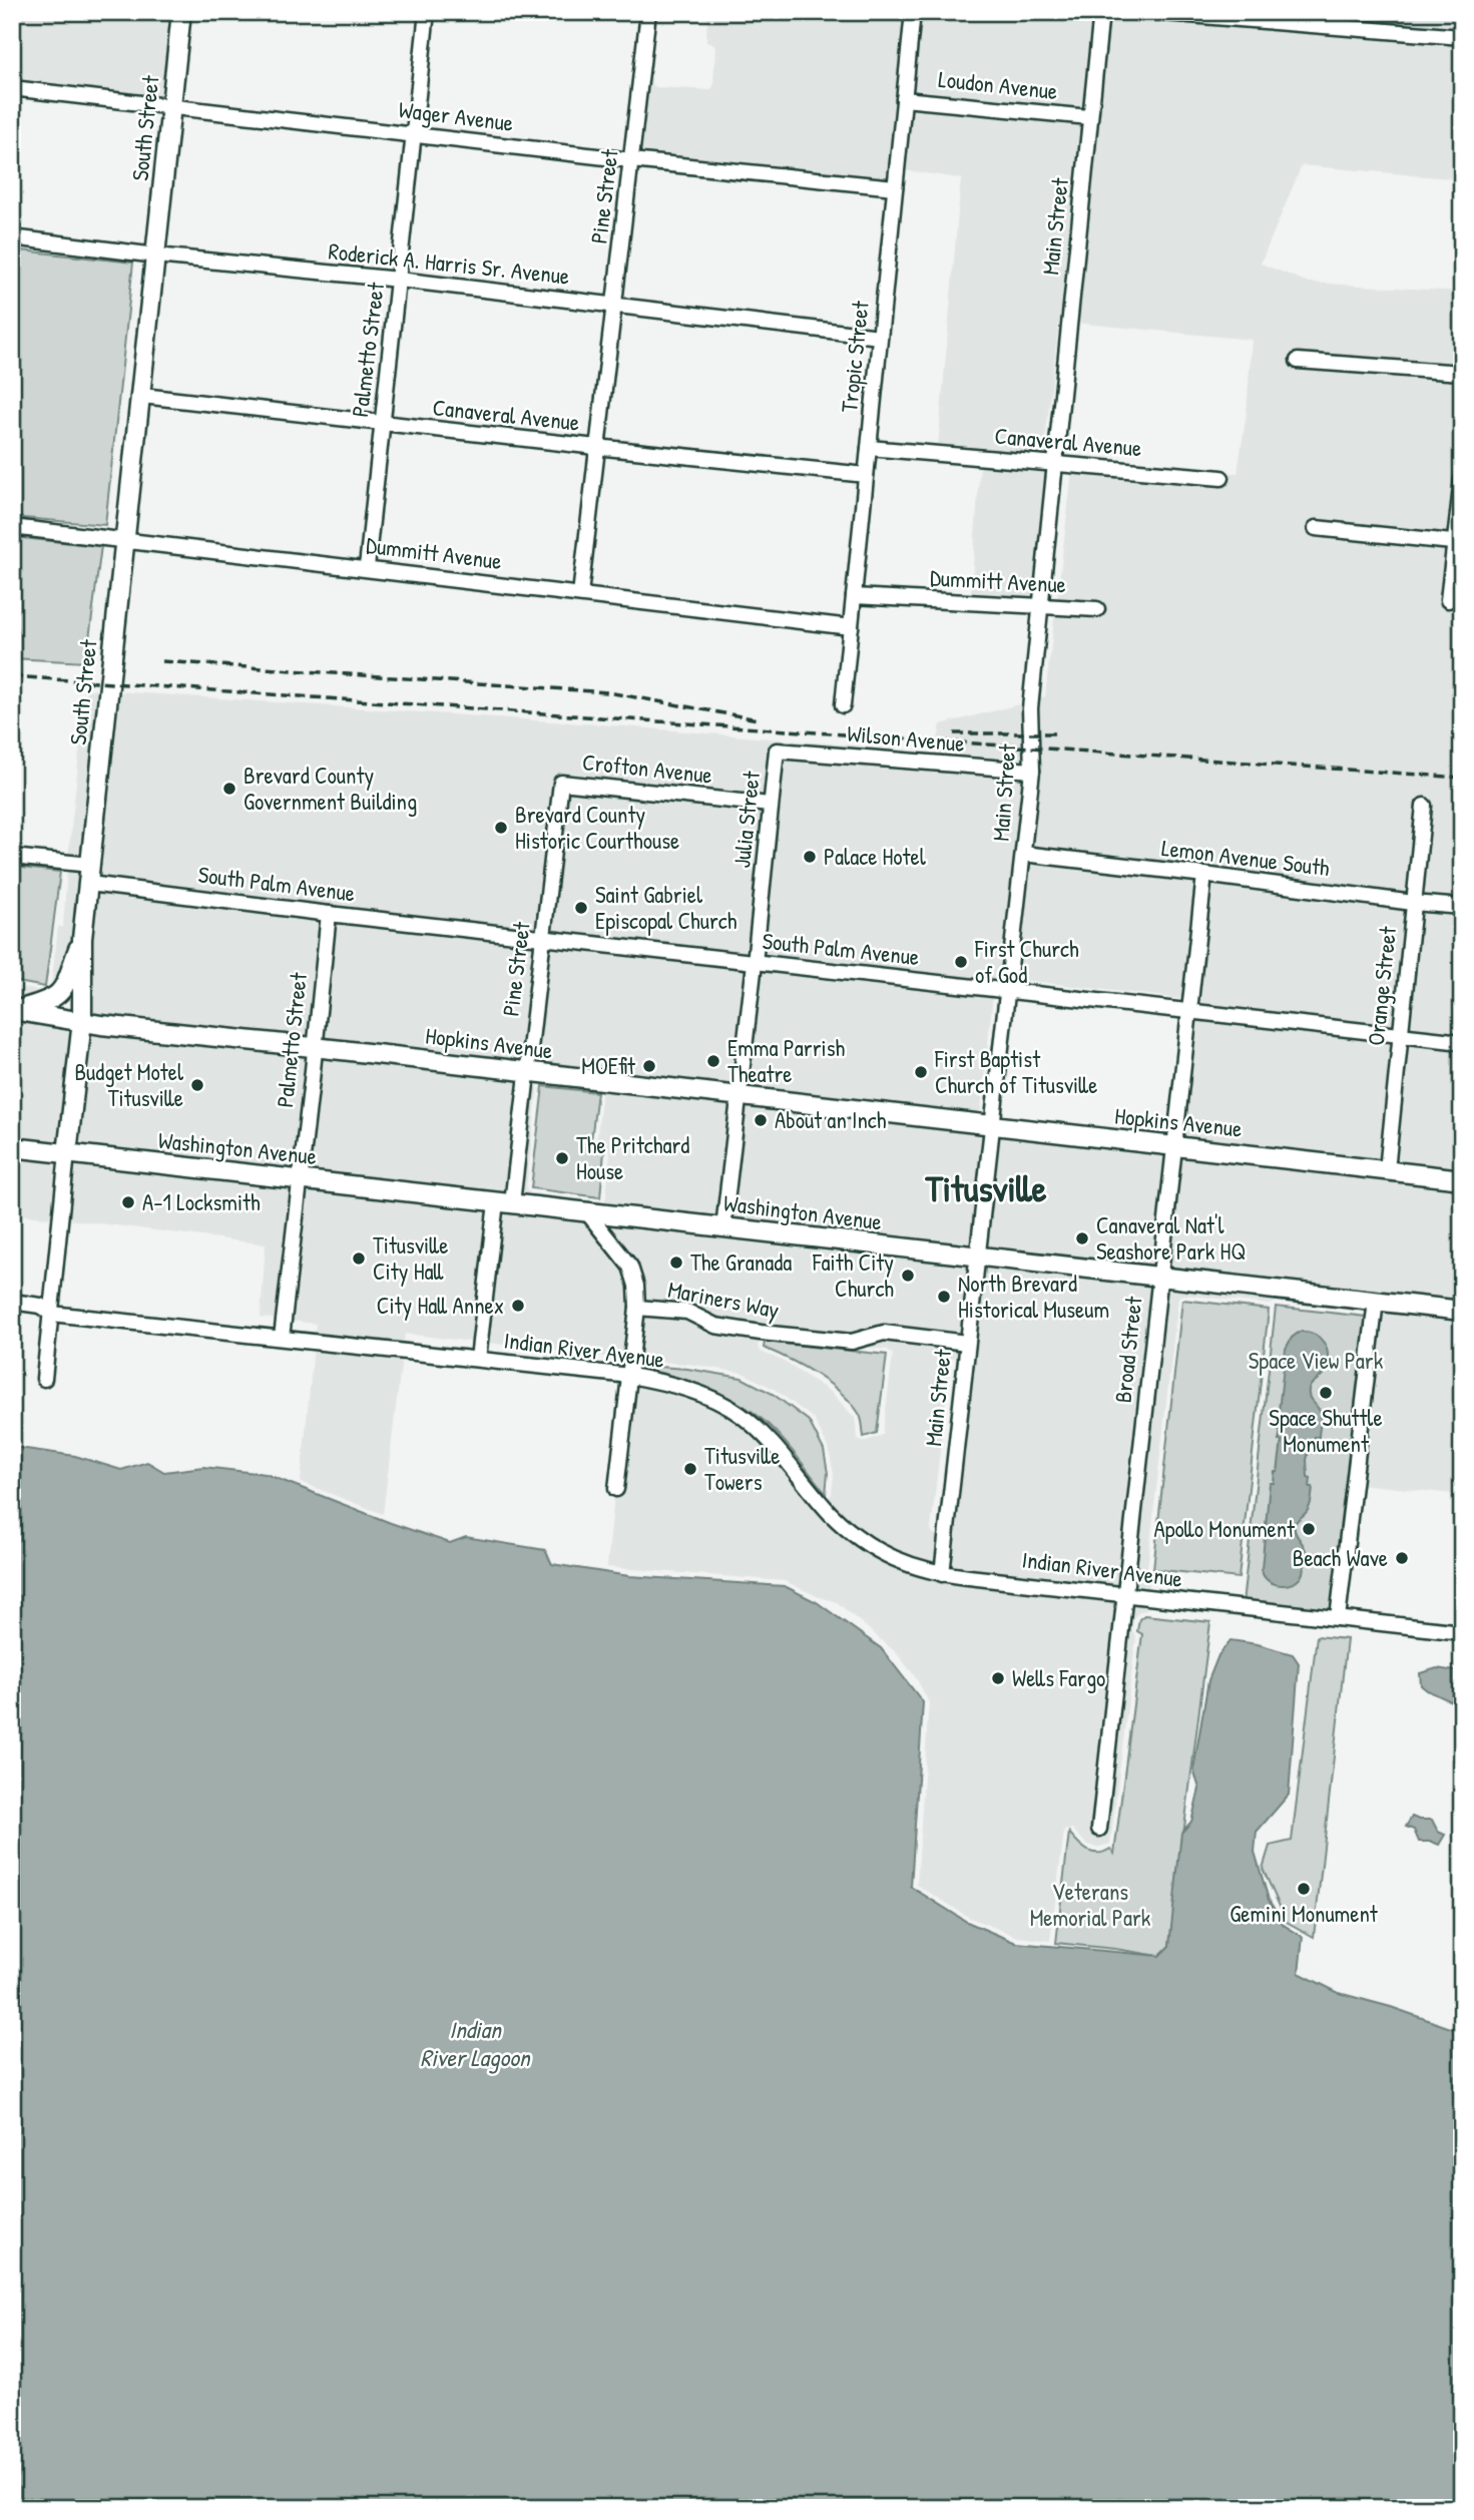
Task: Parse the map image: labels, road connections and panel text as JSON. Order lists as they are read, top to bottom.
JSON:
{
  "streets": {
    "main road": ["South Street", "Hopkins Avenue", "Washington Avenue"],
    "street": [
      "Loudon Avenue",
      "Wager Avenue",
      "Pine Street",
      "Main Street",
      "Roderick A. Harris Sr. Avenue",
      "Palmetto Street",
      "Tropic Street",
      "Canaveral Avenue",
      "Dummitt Avenue",
      "Wilson Avenue",
      "Crofton Avenue",
      "Julia Street",
      "Lemon Avenue South",
      "South Palm Avenue",
      "Orange Street",
      "Mariners Way",
      "Indian River Avenue",
      "Broad Street"
    ]
  },
  "crossings": [
    ["Loudon Avenue", "Main Street"],
    ["Loudon Avenue", "Tropic Street"],
    ["Wager Avenue", "South Street"],
    ["Wager Avenue", "Pine Street"],
    ["Wager Avenue", "Palmetto Street"],
    ["Wager Avenue", "Tropic Street"],
    ["South Street", "Roderick A. Harris Sr. Avenue"],
    ["South Street", "Canaveral Avenue"],
    ["South Street", "Dummitt Avenue"],
    ["South Street", "South Palm Avenue"],
    ["South Street", "Hopkins Avenue"],
    ["South Street", "Washington Avenue"],
    ["South Street", "Indian River Avenue"],
    ["Pine Street", "Roderick A. Harris Sr. Avenue"],
    ["Pine Street", "Canaveral Avenue"],
    ["Pine Street", "Dummitt Avenue"],
    ["Pine Street", "Crofton Avenue"],
    ["Pine Street", "South Palm Avenue"],
    ["Pine Street", "Hopkins Avenue"],
    ["Pine Street", "Washington Avenue"],
    ["Pine Street", "Indian River Avenue"],
    ["Main Street", "Canaveral Avenue"],
    ["Main Street", "Dummitt Avenue"],
    ["Main Street", "Wilson Avenue"],
    ["Main Street", "Lemon Avenue South"],
    ["Main Street", "South Palm Avenue"],
    ["Main Street", "Hopkins Avenue"],
    ["Main Street", "Washington Avenue"],
    ["Main Street", "Mariners Way"],
    ["Main Street", "Indian River Avenue"],
    ["Roderick A. Harris Sr. Avenue", "Palmetto Street"],
    ["Roderick A. Harris Sr. Avenue", "Tropic Street"],
    ["Palmetto Street", "Canaveral Avenue"],
    ["Palmetto Street", "Dummitt Avenue"],
    ["Palmetto Street", "South Palm Avenue"],
    ["Palmetto Street", "Hopkins Avenue"],
    ["Palmetto Street", "Washington Avenue"],
    ["Palmetto Street", "Indian River Avenue"],
    ["Tropic Street", "Canaveral Avenue"],
    ["Tropic Street", "Dummitt Avenue"],
    ["Wilson Avenue", "Julia Street"],
    ["Crofton Avenue", "Julia Street"],
    ["Julia Street", "South Palm Avenue"],
    ["Julia Street", "Hopkins Avenue"],
    ["Julia Street", "Washington Avenue"],
    ["Lemon Avenue South", "Orange Street"],
    ["Lemon Avenue South", "Broad Street"],
    ["South Palm Avenue", "Orange Street"],
    ["South Palm Avenue", "Broad Street"],
    ["Orange Street", "Hopkins Avenue"],
    ["Hopkins Avenue", "Broad Street"],
    ["Washington Avenue", "Broad Street"],
    ["Indian River Avenue", "Broad Street"]
  ],
  "districts": ["Titusville"],
  "water": ["Indian River Lagoon"],
  "parks": ["Space View Park", "Veterans Memorial Park"],
  "places": [
    "Brevard County Government Building",
    "Brevard County Historic Courthouse",
    "Palace Hotel",
    "Saint Gabriel Episcopal Church",
    "First Church of God",
    "Emma Parrish Theatre",
    "MOEfit",
    "First Baptist Church of Titusville",
    "Budget Motel Titusville",
    "About an Inch",
    "The Pritchard House",
    "A-1 Locksmith",
    "Canaveral Nat'l Seashore Park HQ",
    "Titusville City Hall",
    "The Granada",
    "Faith City Church",
    "North Brevard Historical Museum",
    "City Hall Annex",
    "Space Shuttle Monument",
    "Titusville Towers",
    "Apollo Monument",
    "Beach Wave",
    "Wells Fargo",
    "Gemini Monument"
  ]
}
